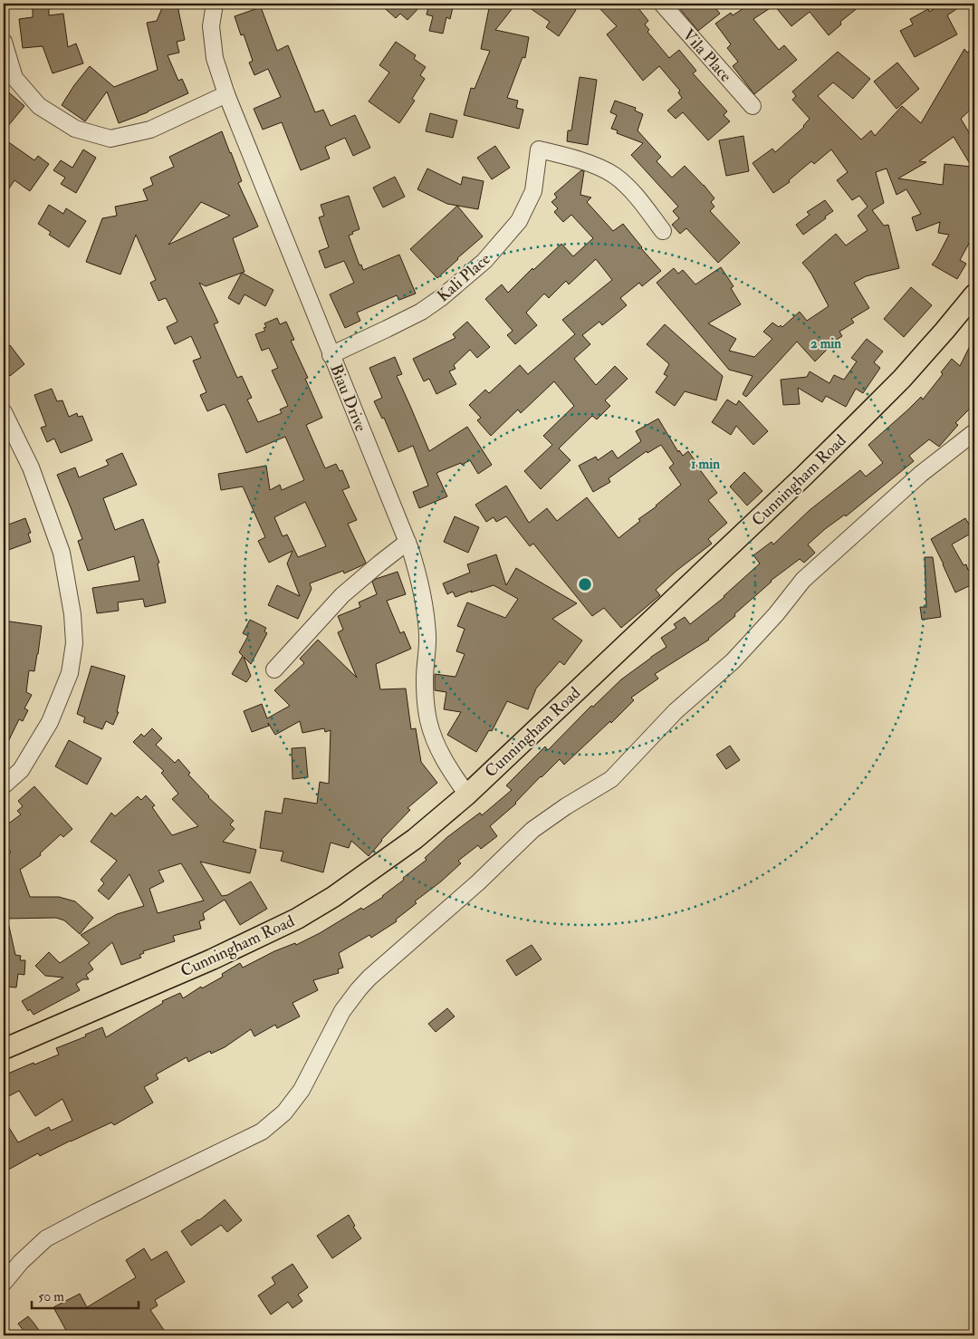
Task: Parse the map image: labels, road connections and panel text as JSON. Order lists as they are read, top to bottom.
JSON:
{
  "streets": {
    "main road": ["Cunningham Road"],
    "street": ["Vila Place", "Kali Place", "Biau Drive"]
  },
  "crossings": [
    ["Kali Place", "Biau Drive"],
    ["Biau Drive", "Cunningham Road"]
  ],
  "scale_bar": "50 m",
  "rings": ["2 min", "1 min"]
}
